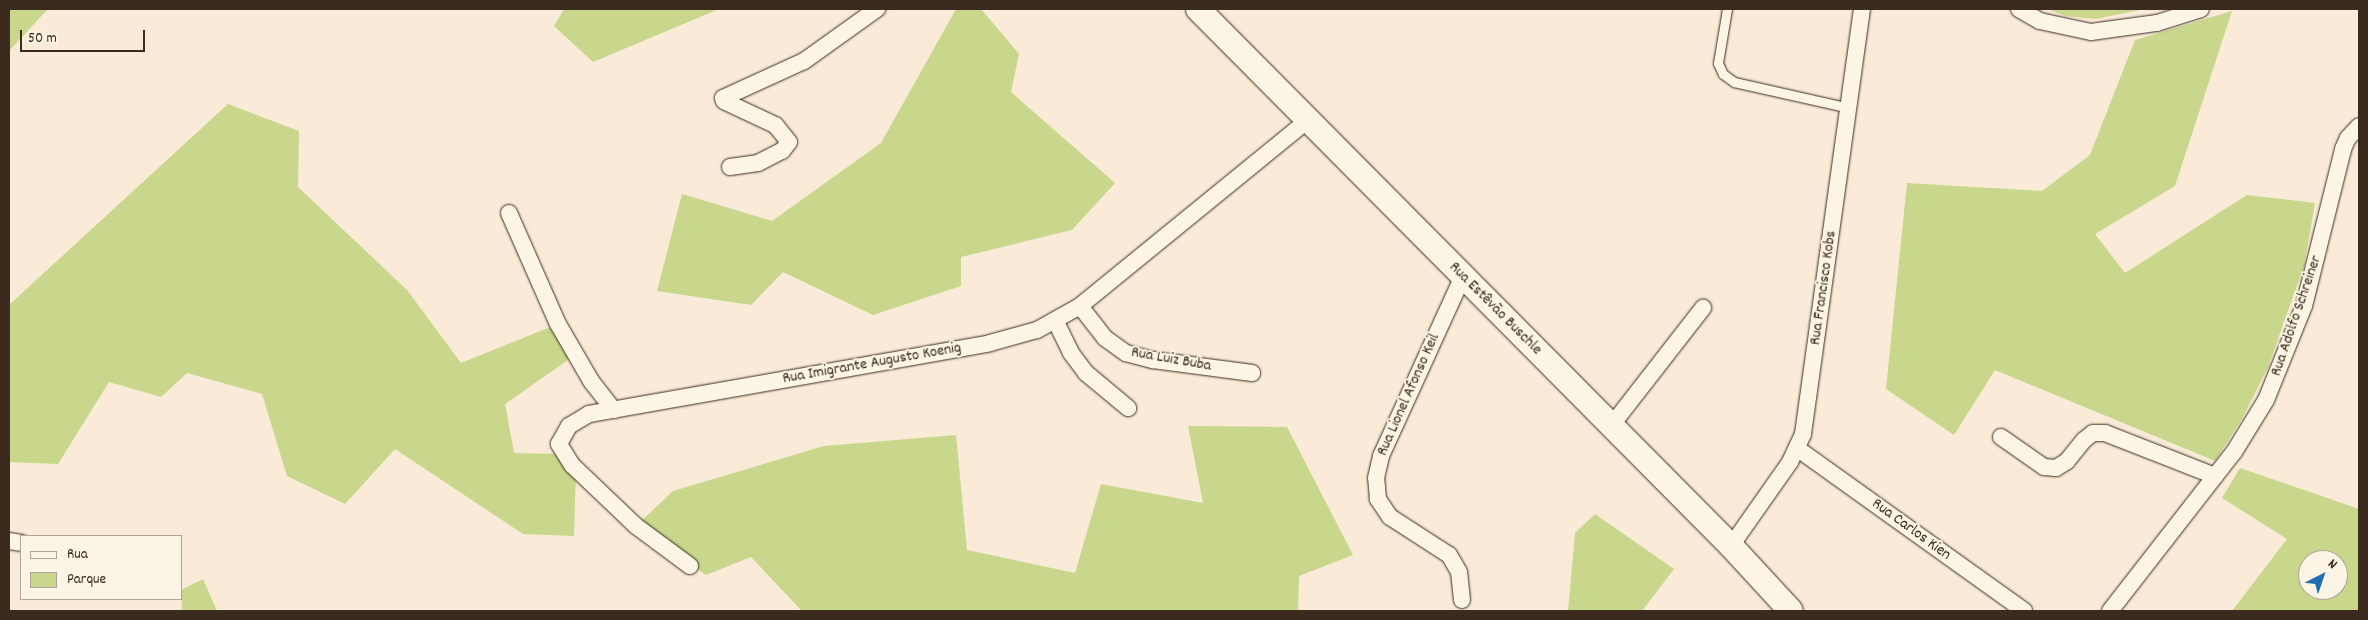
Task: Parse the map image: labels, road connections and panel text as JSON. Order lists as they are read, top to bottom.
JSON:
{
  "streets": {
    "street": [
      "Rua Francisco Kobs",
      "Rua Estêvão Buschle",
      "Rua Adolfo Schreiner",
      "Rua Luiz Buba",
      "Rua Imigrante Augusto Koenig",
      "Rua Lionel Afonso Keil",
      "Rua Carlos Kien"
    ]
  },
  "crossings": [
    ["Rua Francisco Kobs", "Rua Estêvão Buschle"],
    ["Rua Francisco Kobs", "Rua Carlos Kien"],
    ["Rua Estêvão Buschle", "Rua Imigrante Augusto Koenig"],
    ["Rua Estêvão Buschle", "Rua Lionel Afonso Keil"],
    ["Rua Luiz Buba", "Rua Imigrante Augusto Koenig"]
  ],
  "legend": ["Rua", "Parque"],
  "scale_bar": "50 m",
  "north": "top right"
}
